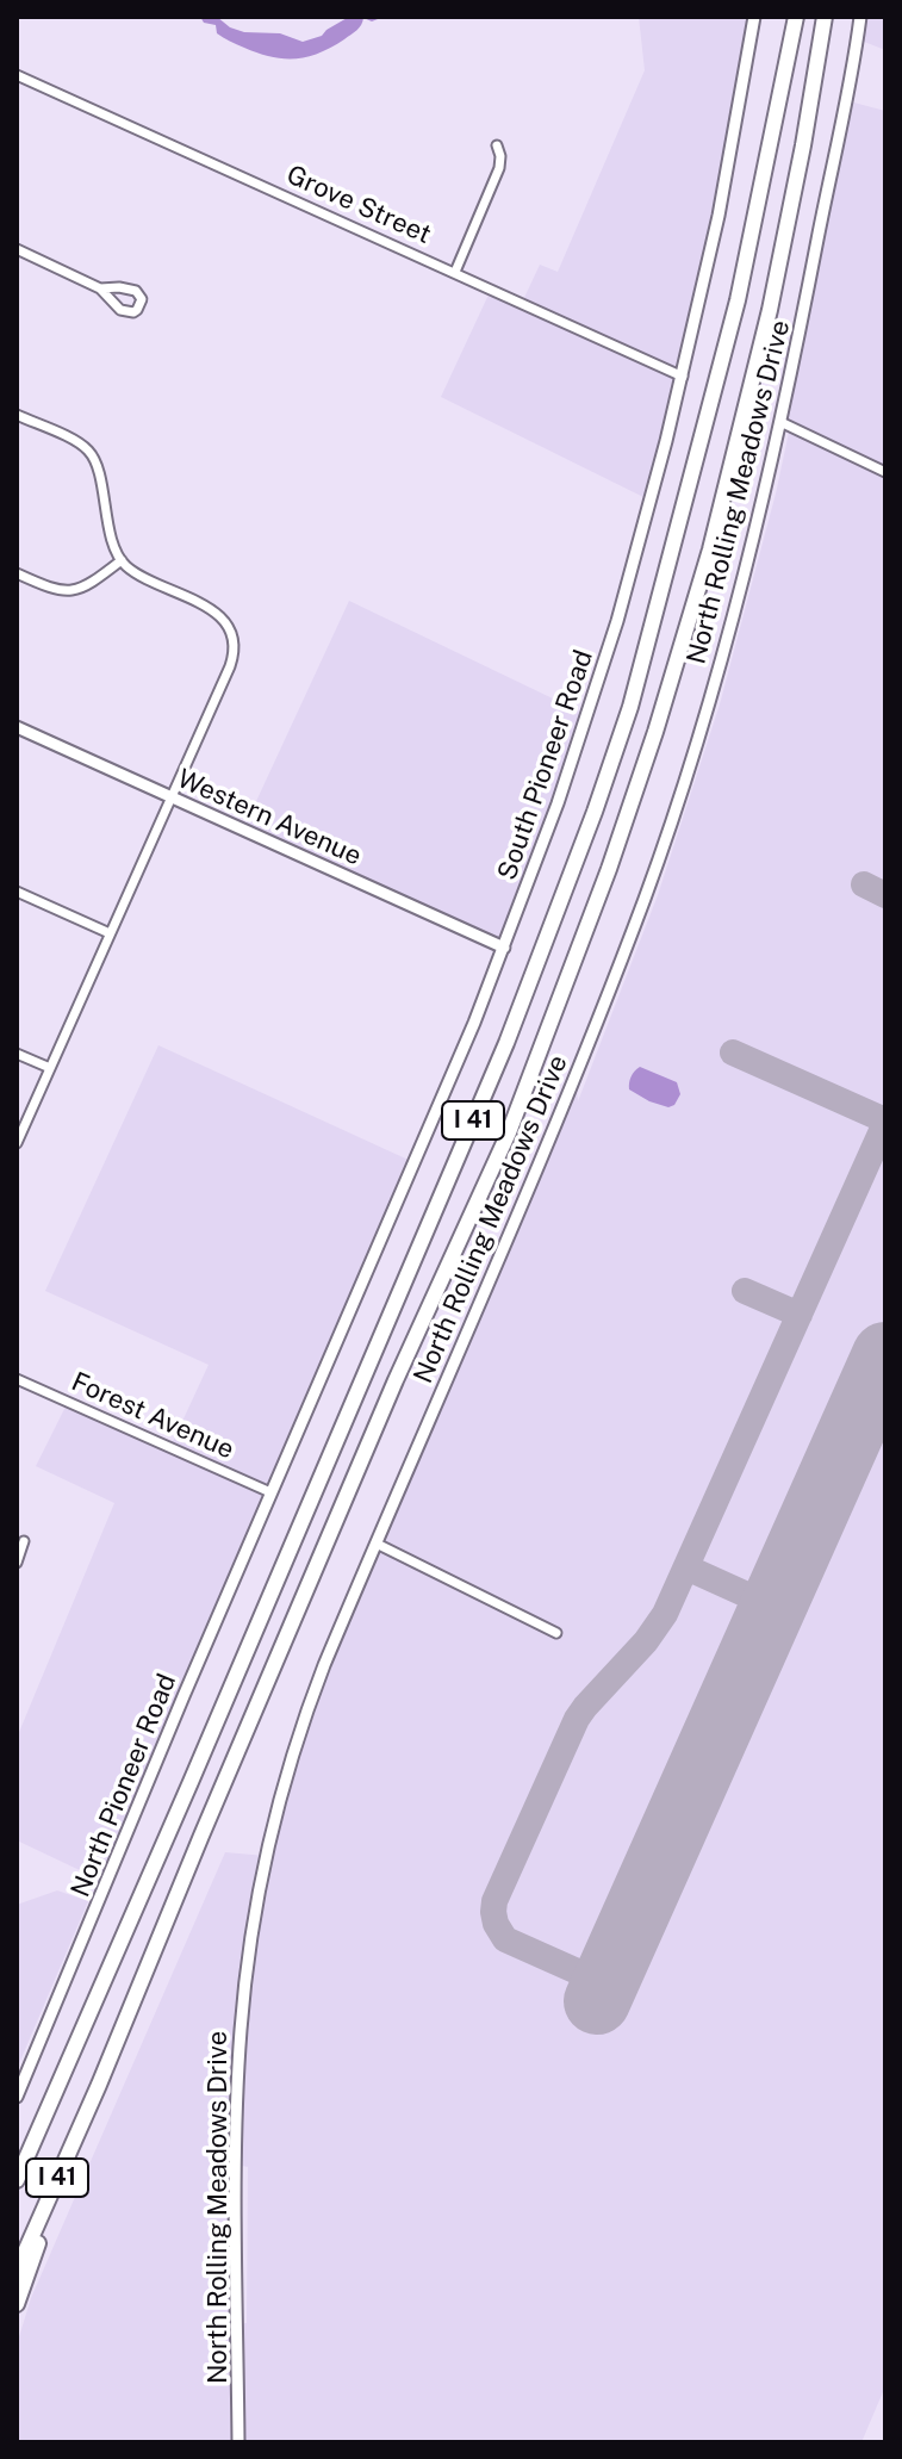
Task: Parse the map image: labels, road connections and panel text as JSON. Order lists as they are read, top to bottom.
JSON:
{
  "streets": {
    "highway": ["I 41"],
    "main road": [
      "North Rolling Meadows Drive",
      "South Pioneer Road",
      "Western Avenue",
      "North Pioneer Road"
    ],
    "street": ["Grove Street", "Forest Avenue"]
  },
  "crossings": [
    ["Grove Street", "South Pioneer Road"],
    ["South Pioneer Road", "Western Avenue"],
    ["South Pioneer Road", "Forest Avenue"],
    ["South Pioneer Road", "North Pioneer Road"],
    ["Forest Avenue", "North Pioneer Road"]
  ]
}
